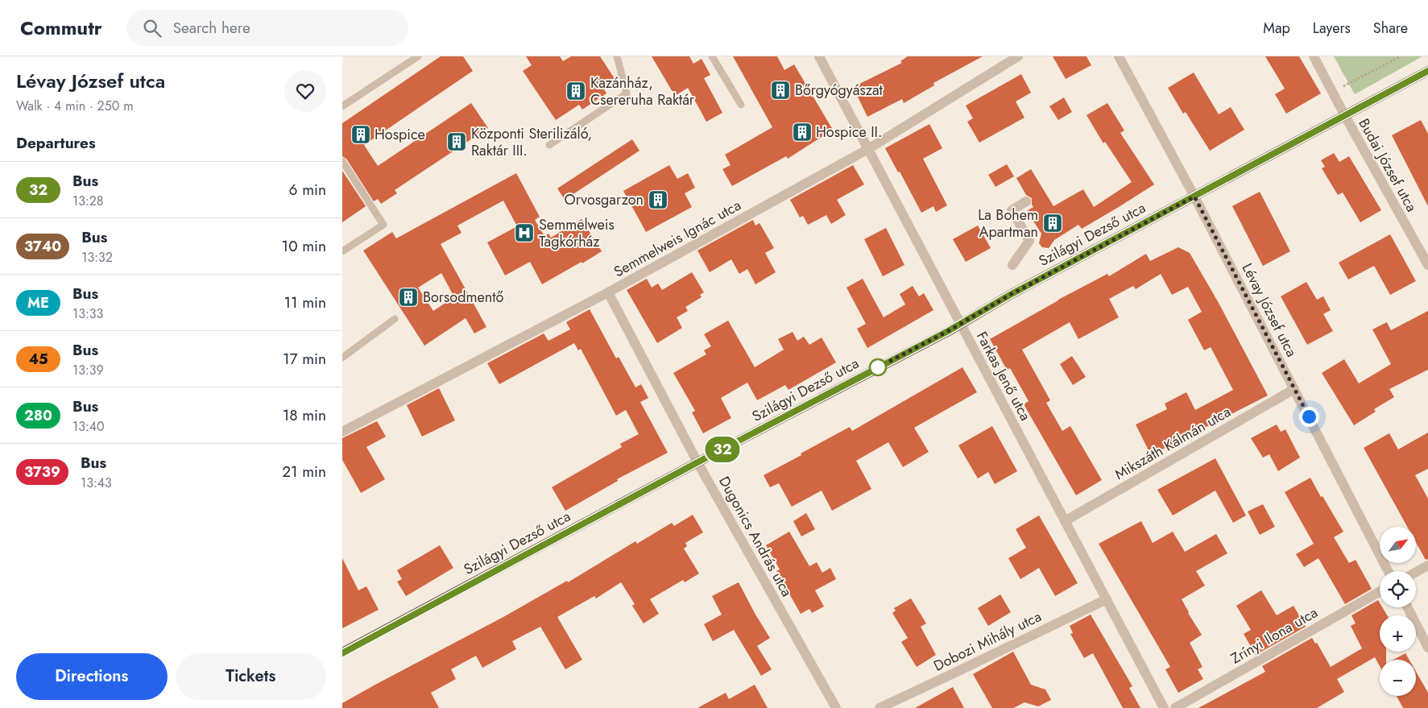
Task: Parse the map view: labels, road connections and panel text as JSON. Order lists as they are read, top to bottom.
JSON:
{
  "streets": {
    "main road": ["Szilágyi Dezső utca"],
    "street": [
      "Budai József utca",
      "Semmelweis Ignác utca",
      "Lévay József utca",
      "Farkas Jenő utca",
      "Mikszáth Kálmán utca",
      "Dugonics András utca",
      "Zrínyi Ilona utca",
      "Dobozi Mihály utca"
    ]
  },
  "crossings": [
    ["Budai József utca", "Szilágyi Dezső utca"],
    ["Szilágyi Dezső utca", "Lévay József utca"],
    ["Szilágyi Dezső utca", "Farkas Jenő utca"],
    ["Szilágyi Dezső utca", "Dugonics András utca"],
    ["Semmelweis Ignác utca", "Farkas Jenő utca"],
    ["Semmelweis Ignác utca", "Dugonics András utca"],
    ["Lévay József utca", "Mikszáth Kálmán utca"],
    ["Farkas Jenő utca", "Mikszáth Kálmán utca"],
    ["Farkas Jenő utca", "Dobozi Mihály utca"]
  ],
  "places": {
    "building": [
      "Bőrgyógyászat",
      "Kazánház, Csereruha Raktár",
      "Hospice II.",
      "Hospice",
      "Központi Sterilizáló, Raktár III.",
      "Orvosgarzon",
      "La Bohem Apartman",
      "Borsodmentő"
    ],
    "hospital": ["Semmelweis Tagkórház"]
  },
  "lines": ["bus line 32"],
  "north": "top right",
  "page": {
    "header": "Commutr",
    "search": "Search here",
    "nav": ["Map", "Layers", "Share"],
    "heading": [
      ["Lévay József utca", "Walk · 4 min · 250 m"],
      "Departures"
    ],
    "on_map": "32",
    "list": [
      {
        "mark": "32",
        "name": "Bus",
        "note": "13:28",
        "value": "6 min"
      },
      {
        "mark": "3740",
        "name": "Bus",
        "note": "13:32",
        "value": "10 min"
      },
      {
        "mark": "ME",
        "name": "Bus",
        "note": "13:33",
        "value": "11 min"
      },
      {
        "mark": "45",
        "name": "Bus",
        "note": "13:39",
        "value": "17 min"
      },
      {
        "mark": "280",
        "name": "Bus",
        "note": "13:40",
        "value": "18 min"
      },
      {
        "mark": "3739",
        "name": "Bus",
        "note": "13:43",
        "value": "21 min"
      }
    ],
    "map_buttons": ["+", "−"],
    "buttons": ["Directions", "Tickets"]
  }
}
